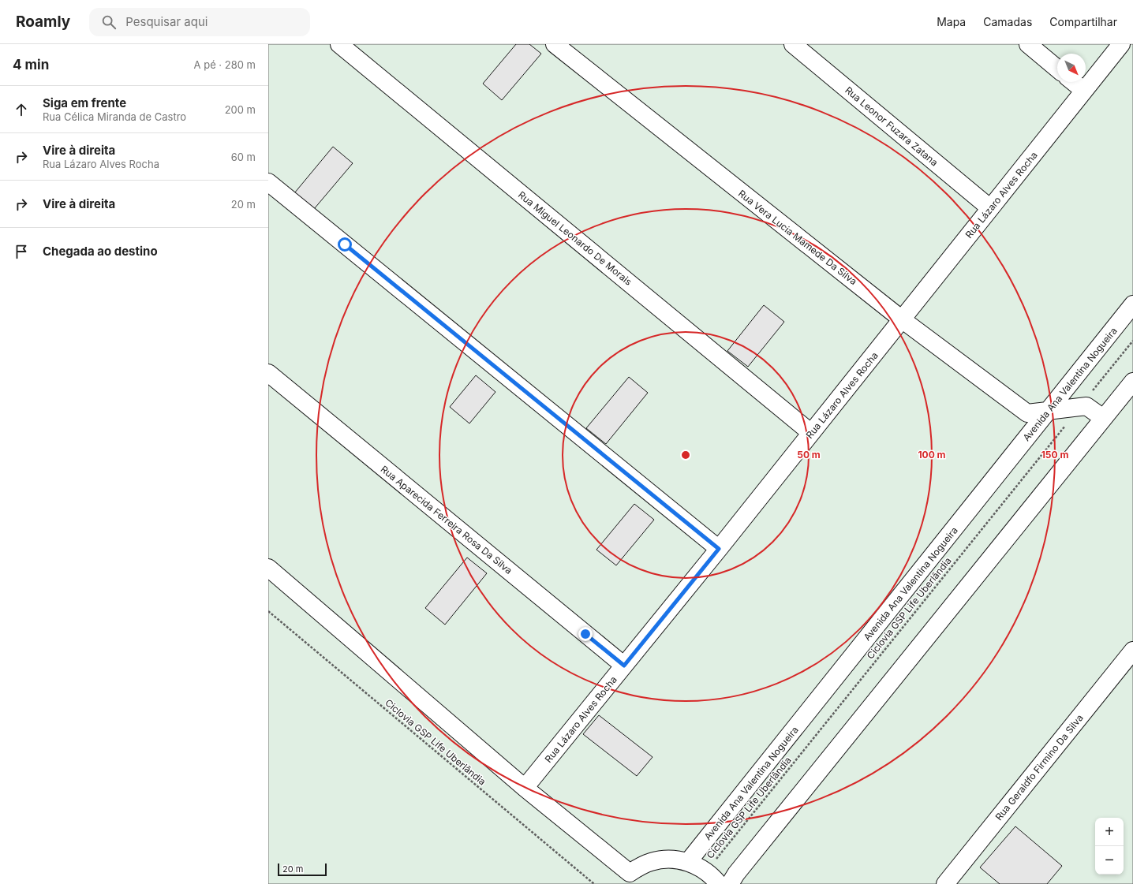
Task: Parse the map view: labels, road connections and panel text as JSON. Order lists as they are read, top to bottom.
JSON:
{
  "streets": {
    "street": [
      "Rua Leonor Fuzara Zatana",
      "Rua Lázaro Alves Rocha",
      "Rua Vera Lucia Mamede Da Silva",
      "Rua Miguel Leonardo De Morais",
      "Avenida Ana Valentina Nogueira",
      "Rua Aparecida Ferreira Rosa Da Silva",
      "Rua Geraldfo Firmino Da Silva"
    ],
    "path": ["Ciclovia GSP Life Uberlândia"]
  },
  "crossings": [
    ["Rua Leonor Fuzara Zatana", "Rua Lázaro Alves Rocha"],
    ["Rua Lázaro Alves Rocha", "Rua Vera Lucia Mamede Da Silva"],
    ["Rua Lázaro Alves Rocha", "Rua Miguel Leonardo De Morais"],
    ["Rua Lázaro Alves Rocha", "Rua Aparecida Ferreira Rosa Da Silva"],
    ["Rua Vera Lucia Mamede Da Silva", "Avenida Ana Valentina Nogueira"],
    ["Rua Vera Lucia Mamede Da Silva", "Ciclovia GSP Life Uberlândia"]
  ],
  "scale_bar": "20 m",
  "north": "bottom right",
  "page": {
    "header": "Roamly",
    "search": "Pesquisar aqui",
    "nav": ["Mapa", "Camadas", "Compartilhar"],
    "heading": ["4 min", "A pé · 280 m"],
    "list": [
      ["Siga em frente", "Rua Célica Miranda de Castro", "200 m"],
      ["Vire à direita", "Rua Lázaro Alves Rocha", "60 m"],
      ["Vire à direita", "20 m"],
      "Chegada ao destino"
    ],
    "map_buttons": ["+", "−"],
    "scale": "20 m"
  },
  "rings": ["50 m", "100 m", "150 m"]
}
